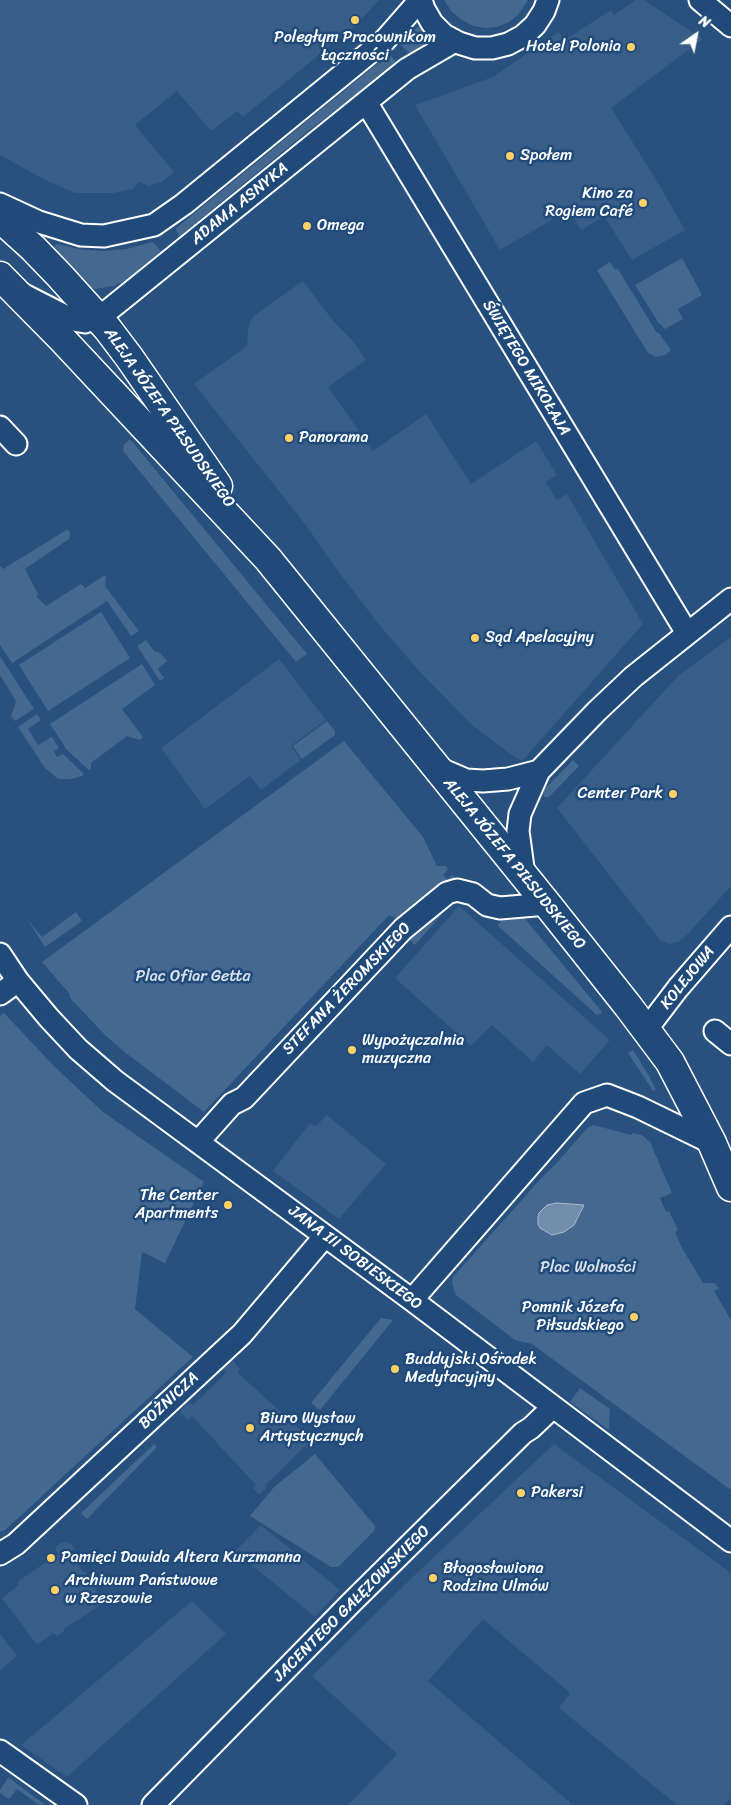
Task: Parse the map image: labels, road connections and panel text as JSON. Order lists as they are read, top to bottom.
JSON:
{
  "streets": {
    "main road": ["ALEJA JÓZEFA PIŁSUDSKIEGO"],
    "street": [
      "ADAMA ASNYKA",
      "ŚWIĘTEGO MIKOŁAJA",
      "KOLEJOWA",
      "STEFANA ŻEROMSKIEGO",
      "JANA III SOBIESKIEGO",
      "BOŻNICZA",
      "JACENTEGO GAŁĘZOWSKIEGO"
    ]
  },
  "crossings": [
    ["ADAMA ASNYKA", "ŚWIĘTEGO MIKOŁAJA"],
    ["ADAMA ASNYKA", "ALEJA JÓZEFA PIŁSUDSKIEGO"],
    ["ALEJA JÓZEFA PIŁSUDSKIEGO", "KOLEJOWA"],
    ["ALEJA JÓZEFA PIŁSUDSKIEGO", "STEFANA ŻEROMSKIEGO"],
    ["STEFANA ŻEROMSKIEGO", "JANA III SOBIESKIEGO"],
    ["JANA III SOBIESKIEGO", "BOŻNICZA"],
    ["JANA III SOBIESKIEGO", "JACENTEGO GAŁĘZOWSKIEGO"]
  ],
  "parks": ["Plac Ofiar Getta", "Plac Wolności"],
  "places": [
    "Poległym Pracownikom Łączności",
    "Hotel Polonia",
    "Społem",
    "Kino za Rogiem Café",
    "Omega",
    "Panorama",
    "Sąd Apelacyjny",
    "Center Park",
    "Wypożyczalnia muzyczna",
    "The Center Apartments",
    "Pomnik Józefa Piłsudskiego",
    "Buddyjski Ośrodek Medytacyjny",
    "Biuro Wystaw Artystycznych",
    "Pakersi",
    "Pamięci Dawida Altera Kurzmanna",
    "Błogosławiona Rodzina Ulmów",
    "Archiwum Państwowe w Rzeszowie"
  ],
  "north": "top right"
}
